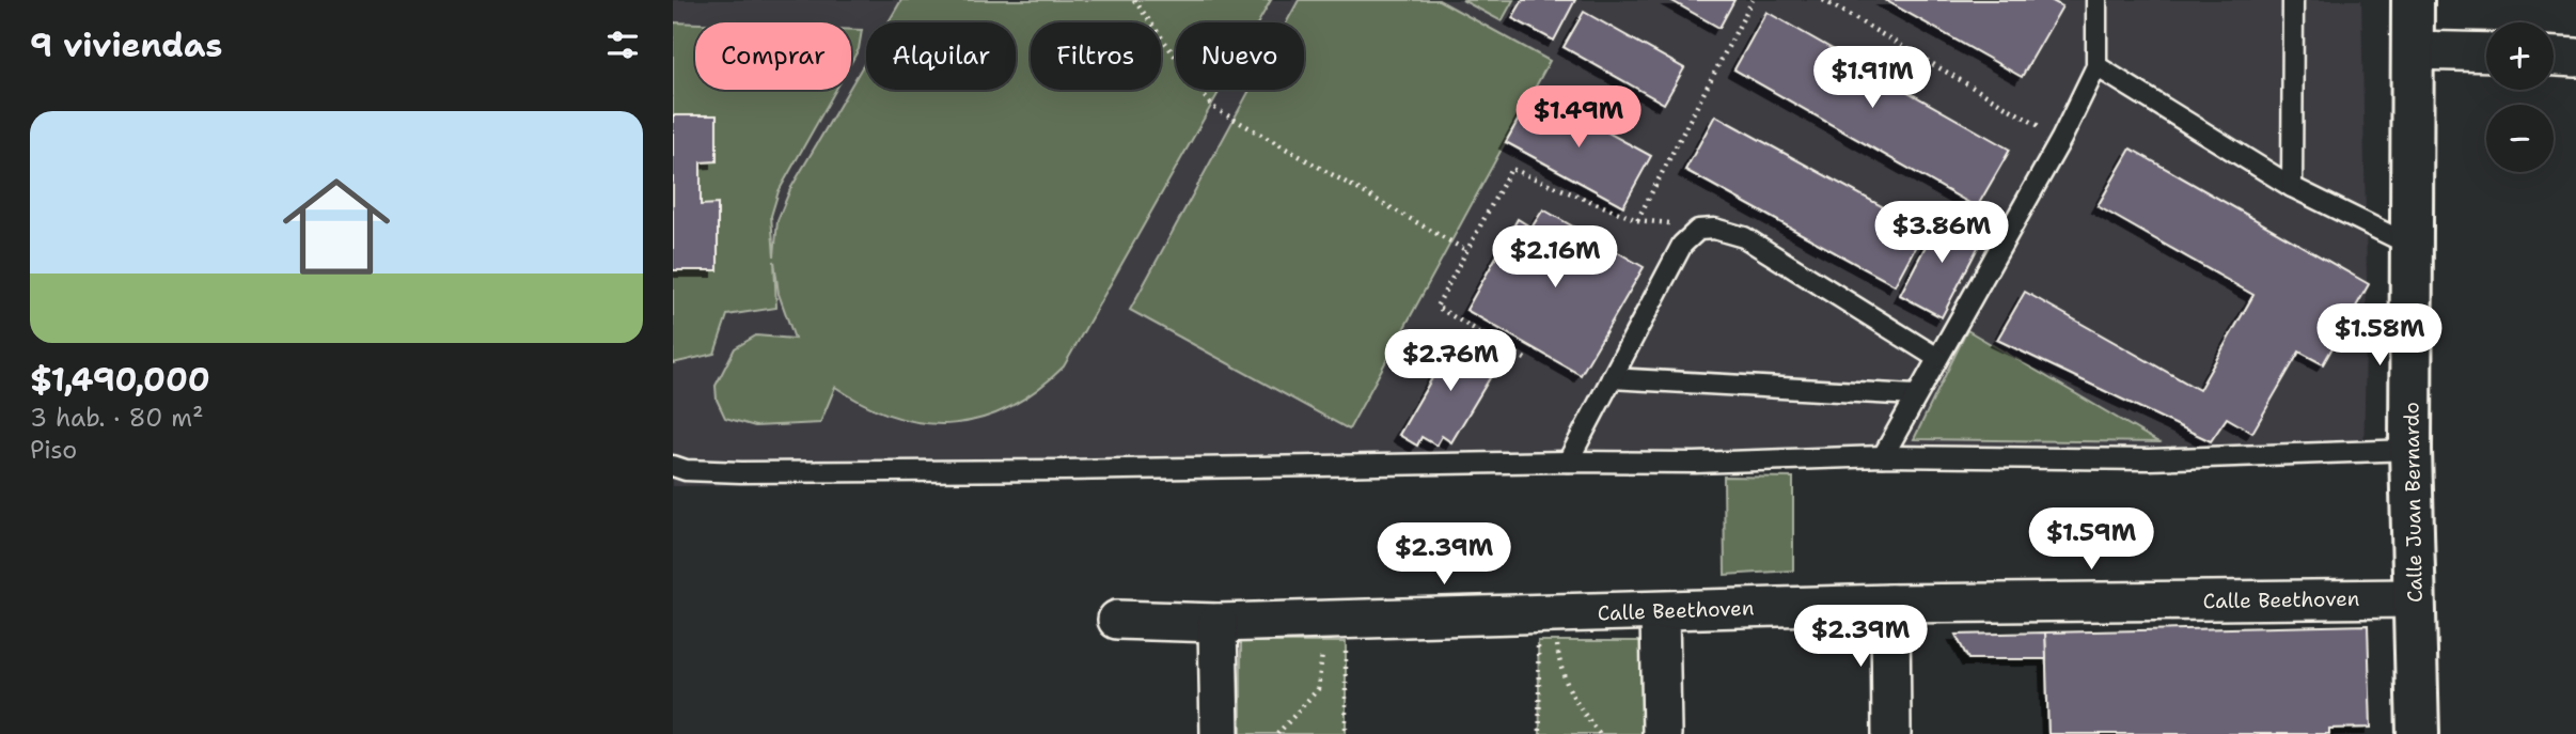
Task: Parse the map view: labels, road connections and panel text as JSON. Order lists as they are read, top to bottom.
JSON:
{
  "streets": {
    "street": ["Calle Juan Bernardo", "Calle Beethoven"]
  },
  "crossings": [
    ["Calle Juan Bernardo", "Calle Beethoven"]
  ],
  "page": {
    "heading": "9 viviendas",
    "map_buttons": ["+", "−"],
    "chip": [
      "Comprar",
      "Alquilar",
      "Filtros",
      "Nuevo"
    ],
    "price": [
      "$1.91M",
      "$1.49M",
      "$3.86M",
      "$2.16M",
      "$1.58M",
      "$2.76M",
      "$1.59M",
      "$2.39M",
      "$2.39M"
    ],
    "list": [
      {
        "name": "$1,490,000",
        "note": "3 hab. · 80 m² · Piso"
      }
    ]
  }
}
